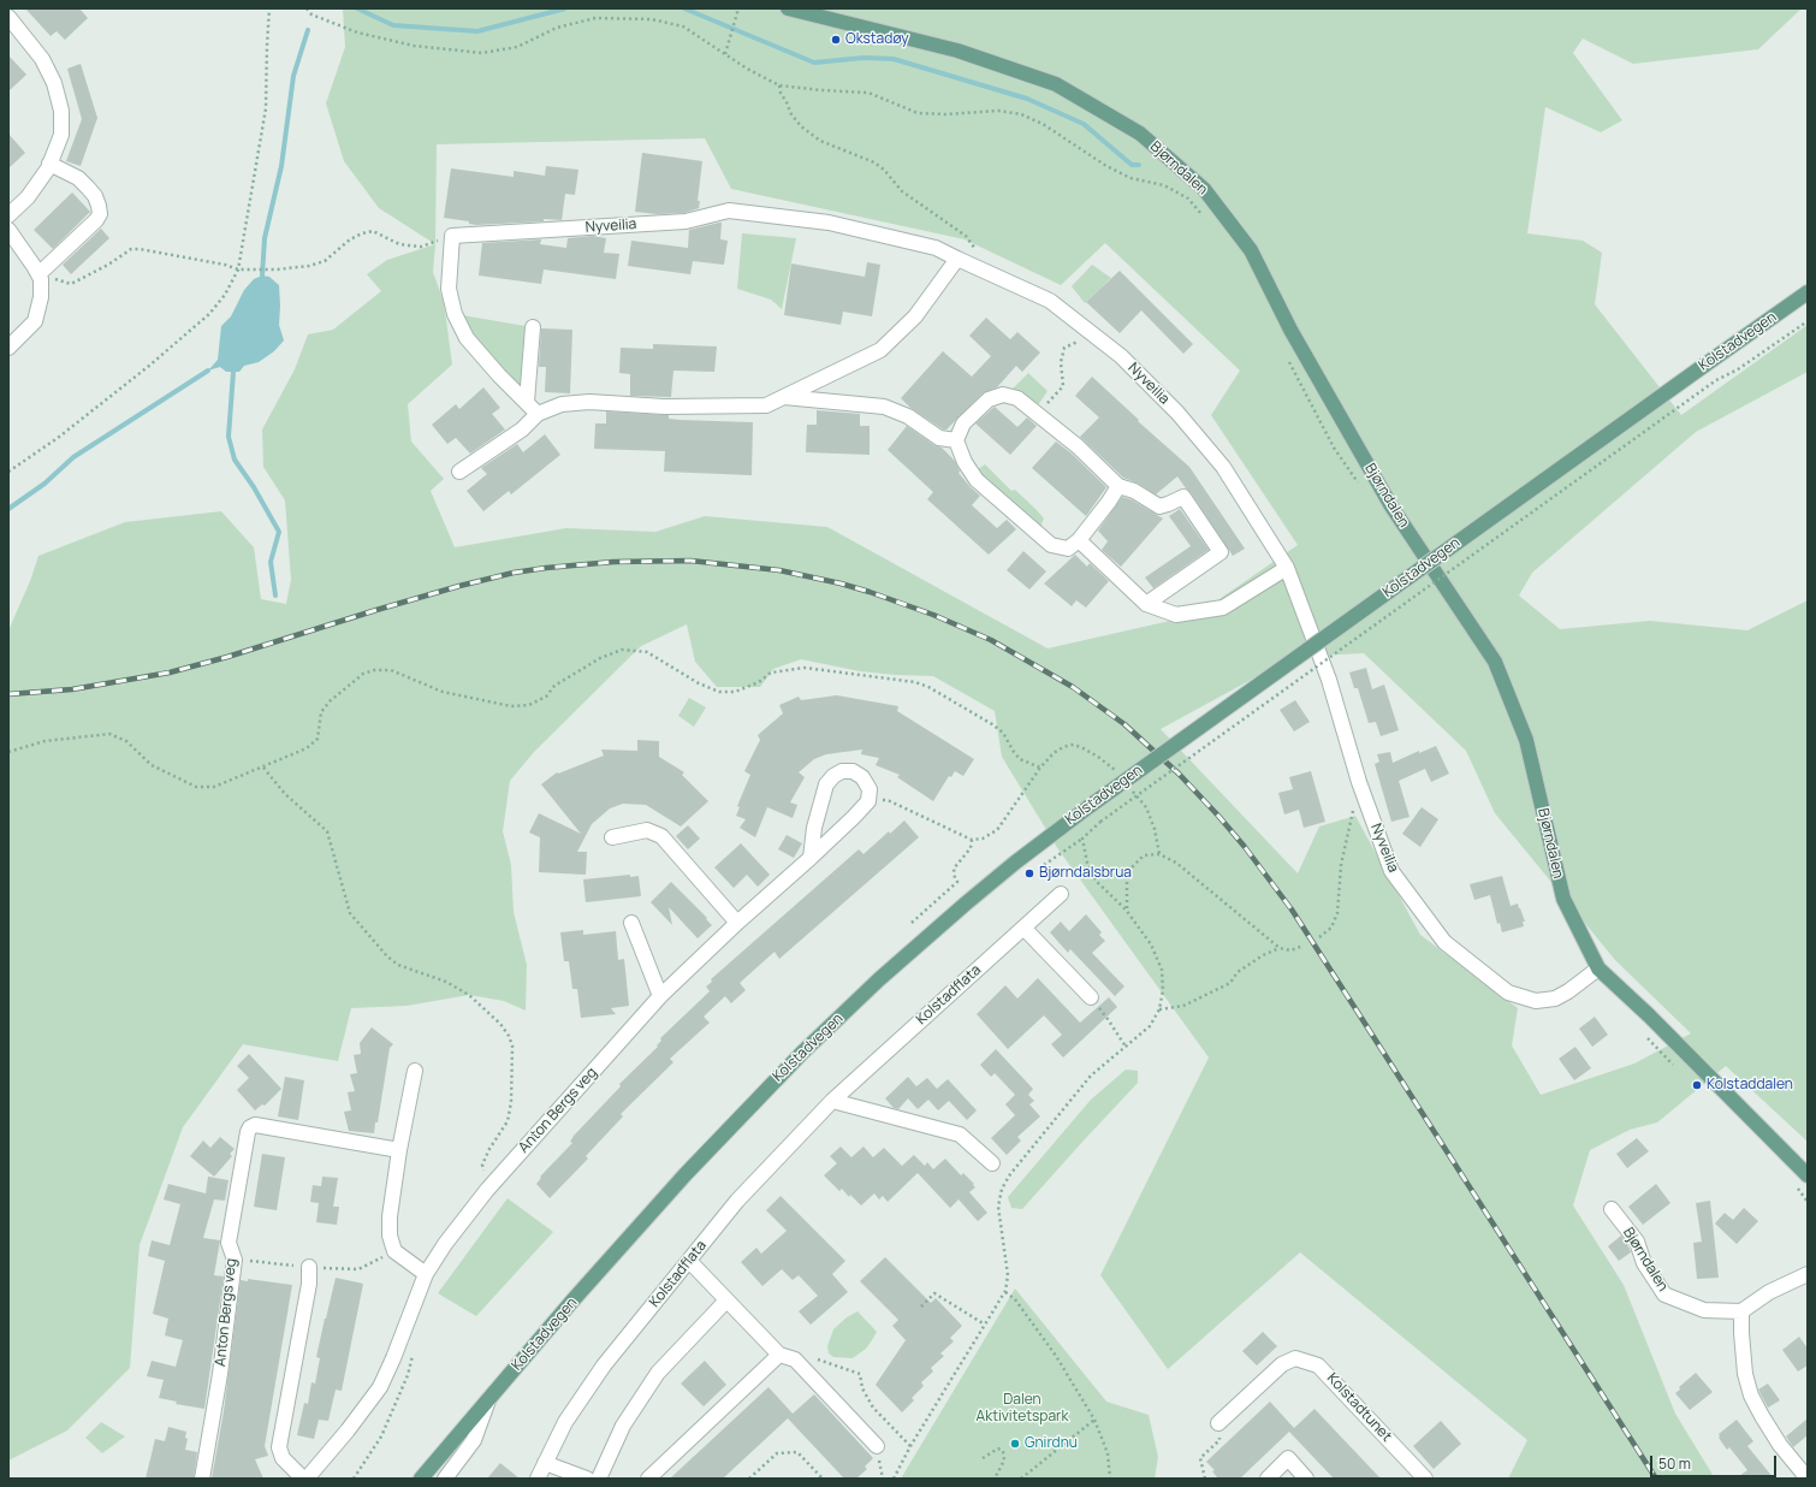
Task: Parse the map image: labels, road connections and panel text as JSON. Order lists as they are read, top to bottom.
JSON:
{
  "streets": {
    "main road": ["Bjørndalen", "Kolstadvegen"],
    "street": [
      "Nyveilia",
      "Kolstadflata",
      "Anton Bergs veg",
      "Kolstadtunet"
    ]
  },
  "crossings": [
    ["Bjørndalen", "Nyveilia"]
  ],
  "parks": ["Dalen Aktivitetspark"],
  "places": [
    "Okstadøy",
    "Bjørndalsbrua",
    "Kolstaddalen",
    "Gnirdnu"
  ],
  "scale_bar": "50 m"
}
